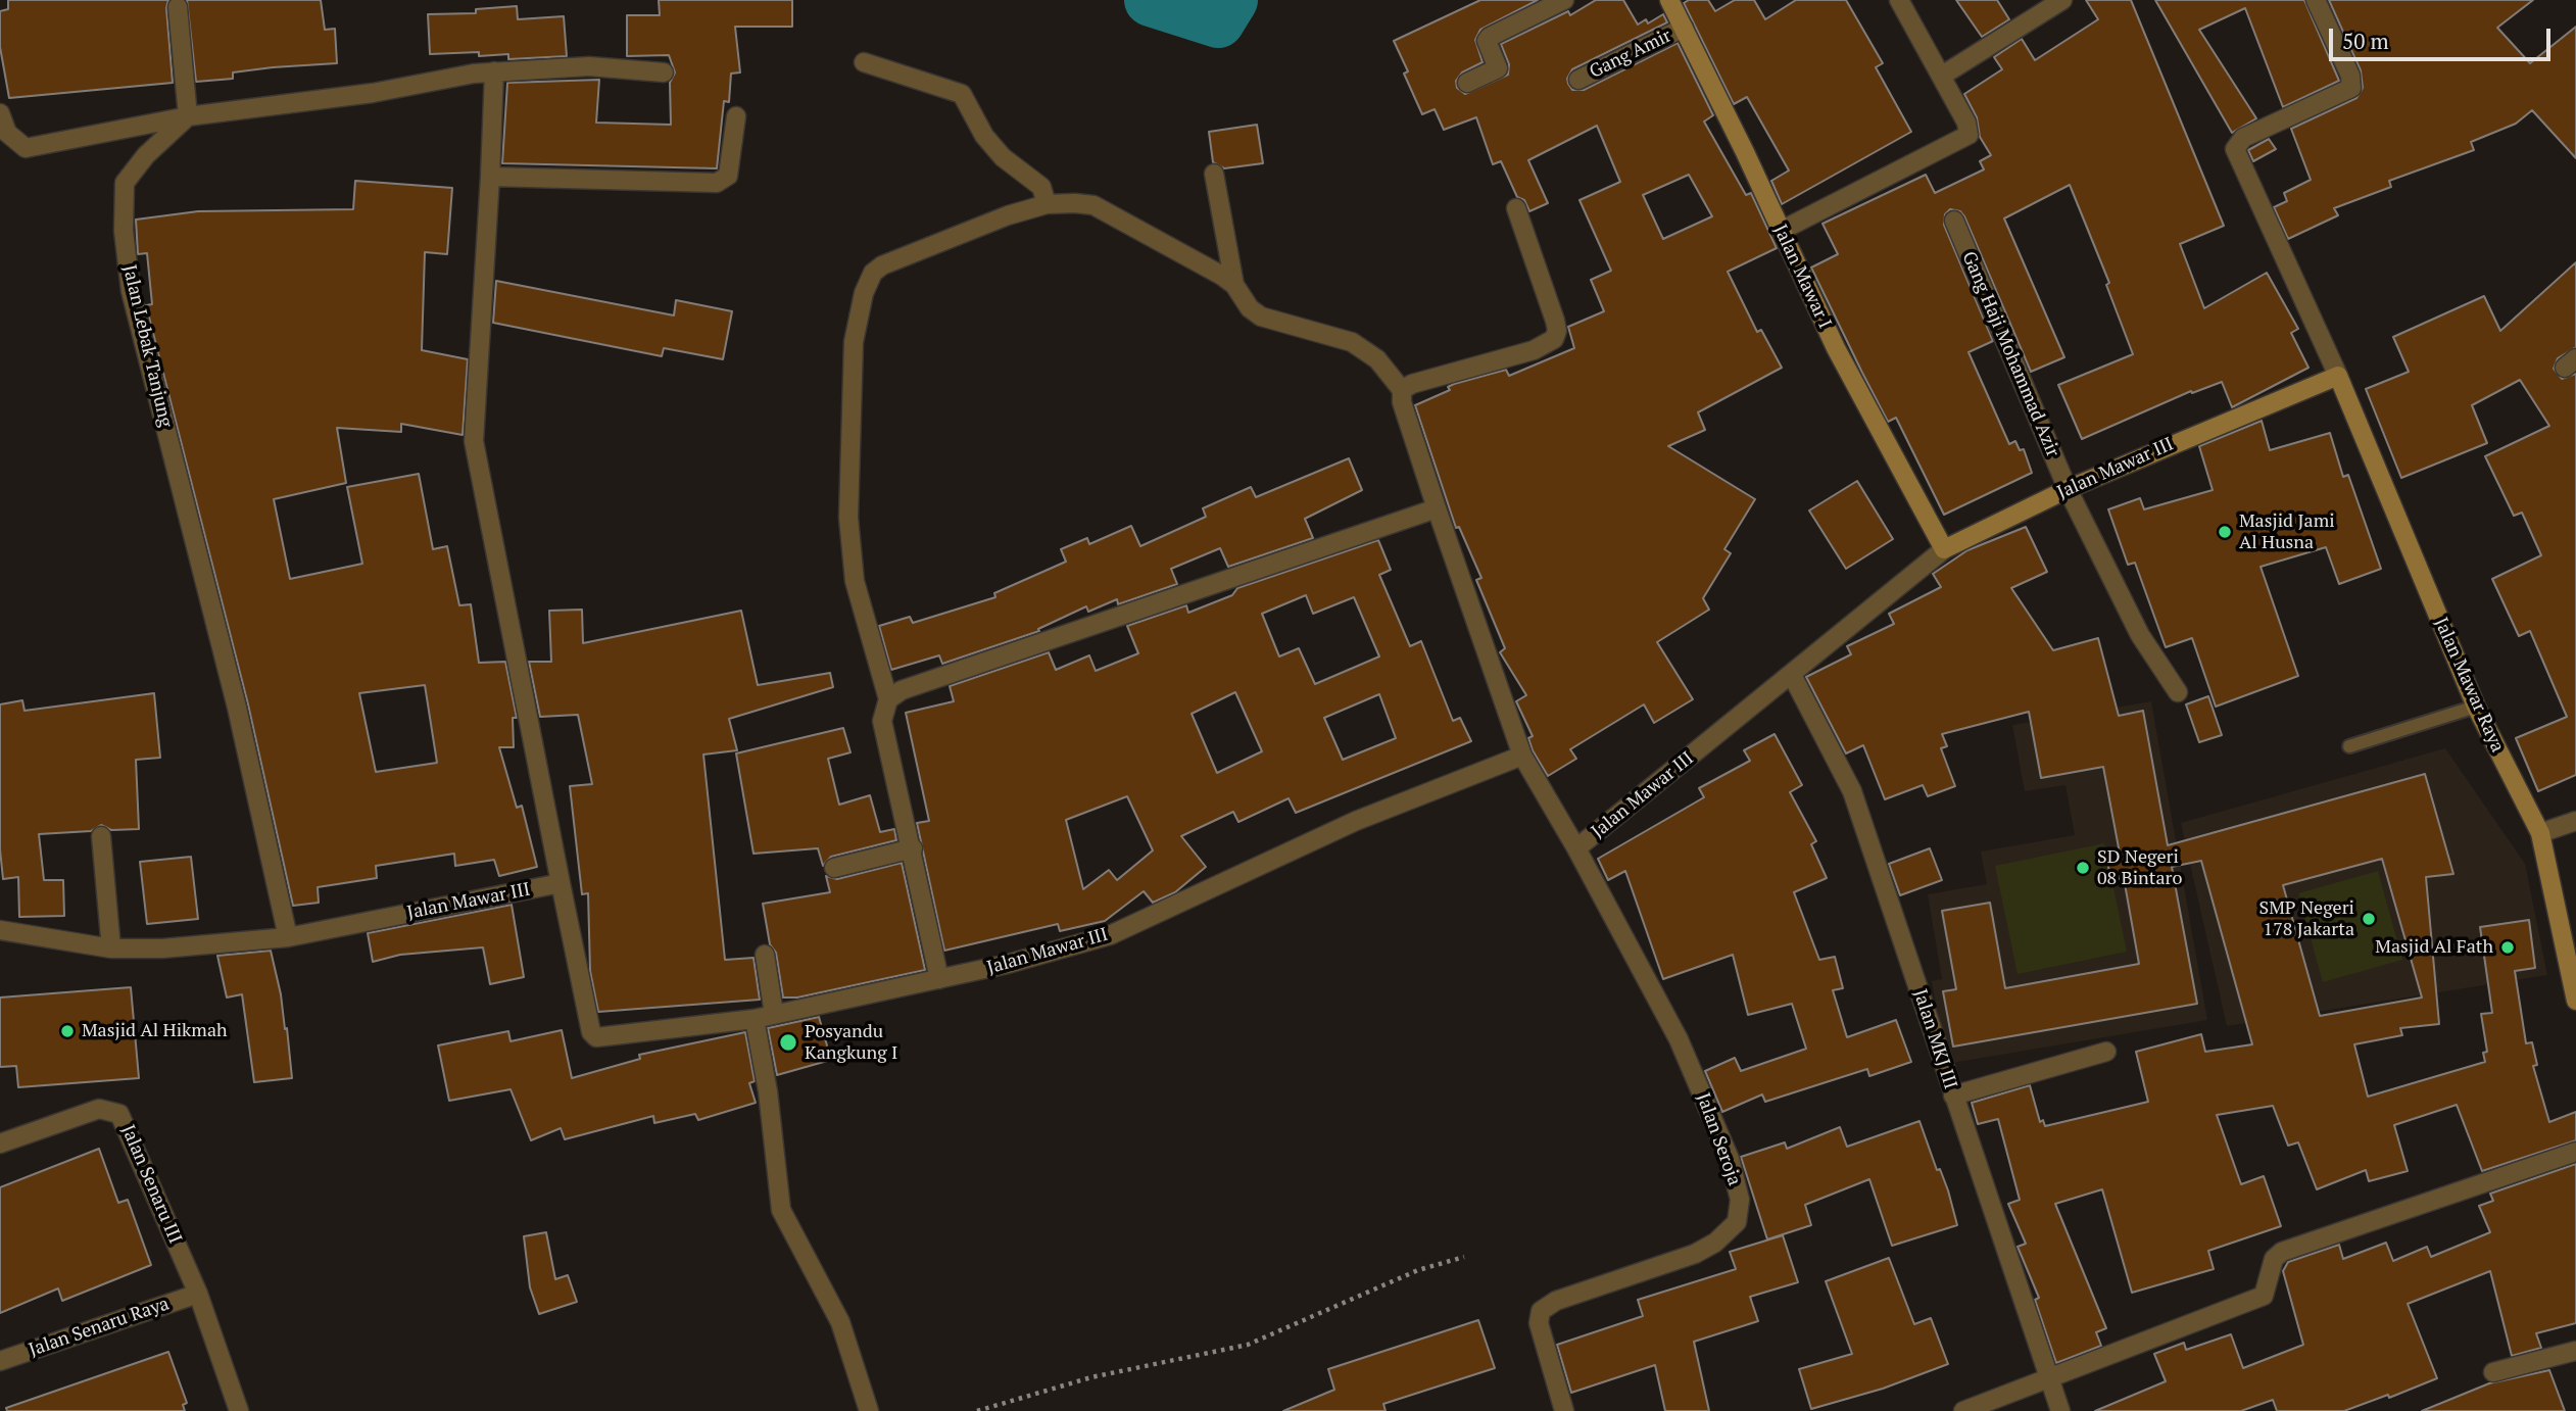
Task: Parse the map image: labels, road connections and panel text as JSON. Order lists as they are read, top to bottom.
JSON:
{
  "streets": {
    "street": [
      "Gang Amir",
      "Jalan Mawar I",
      "Jalan Lebak Tanjung",
      "Gang Haji Mohammad Azir",
      "Jalan Mawar III",
      "Jalan Mawar Raya",
      "Jalan MKJ III",
      "Jalan Seroja",
      "Jalan Senaru III",
      "Jalan Senaru Raya"
    ]
  },
  "crossings": [
    ["Gang Amir", "Jalan Mawar I"],
    ["Jalan Mawar I", "Jalan Mawar III"],
    ["Jalan Lebak Tanjung", "Jalan Mawar III"],
    ["Gang Haji Mohammad Azir", "Jalan Mawar III"],
    ["Jalan Mawar III", "Jalan Mawar Raya"],
    ["Jalan Mawar III", "Jalan MKJ III"],
    ["Jalan Mawar III", "Jalan Seroja"],
    ["Jalan Senaru III", "Jalan Senaru Raya"]
  ],
  "places": [
    "Masjid Jami Al Husna",
    "SD Negeri 08 Bintaro",
    "SMP Negeri 178 Jakarta",
    "Masjid Al Fath",
    "Masjid Al Hikmah",
    "Posyandu Kangkung I"
  ],
  "scale_bar": "50 m"
}
